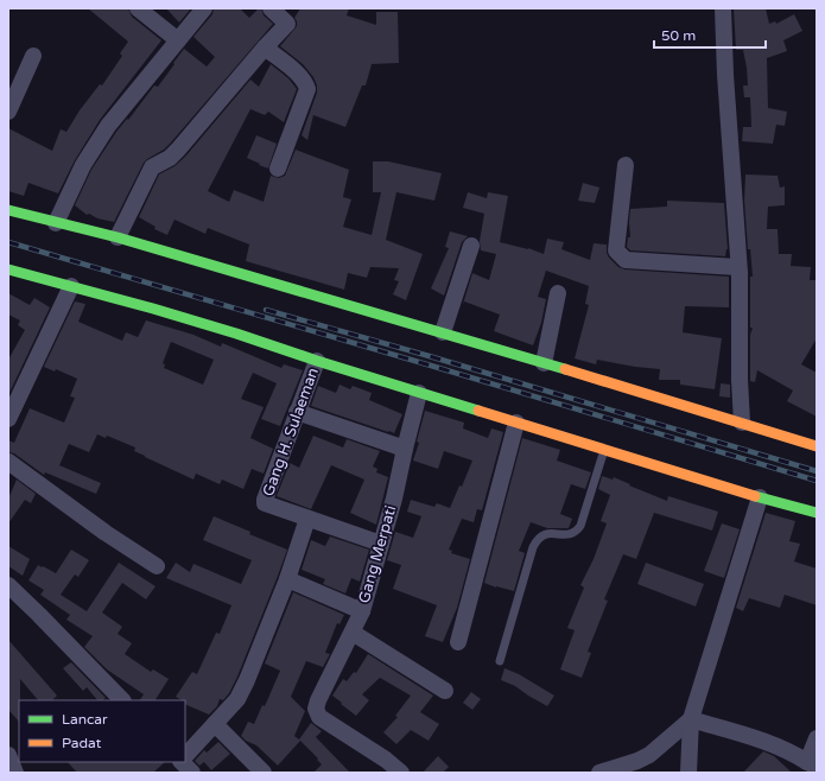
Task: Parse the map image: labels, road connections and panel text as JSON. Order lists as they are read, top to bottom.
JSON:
{
  "streets": {
    "street": ["Gang H. Sulaeman", "Gang Merpati"]
  },
  "legend": ["Lancar", "Padat"],
  "scale_bar": "50 m"
}
